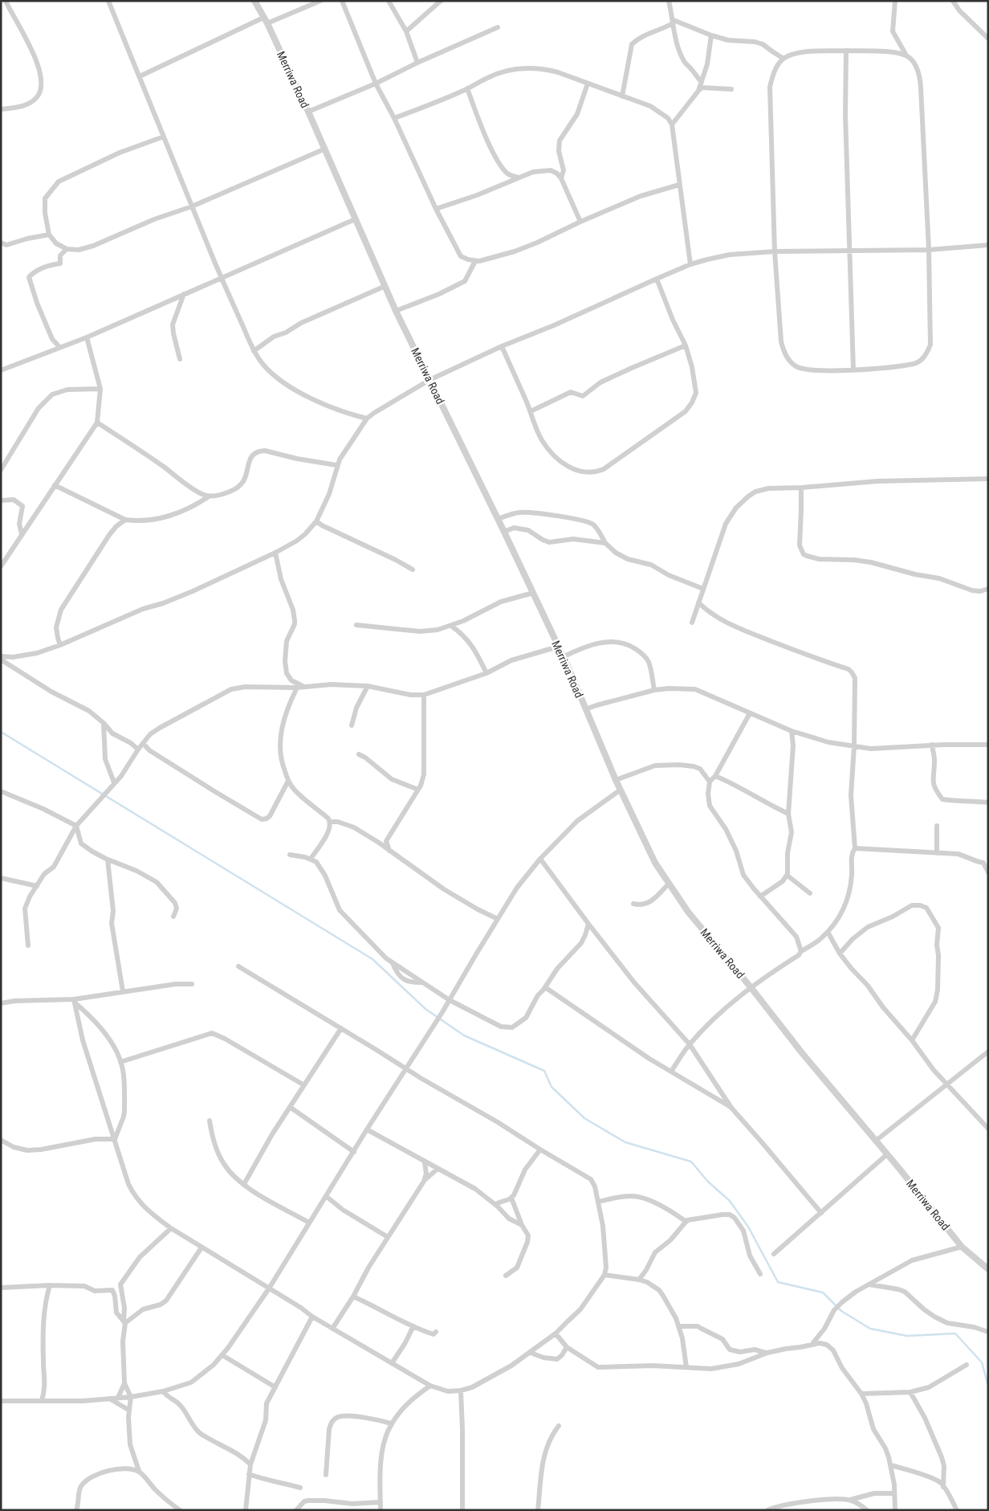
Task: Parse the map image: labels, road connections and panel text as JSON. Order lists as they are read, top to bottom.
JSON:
{
  "streets": {
    "street": ["Merriwa Road"]
  }
}
